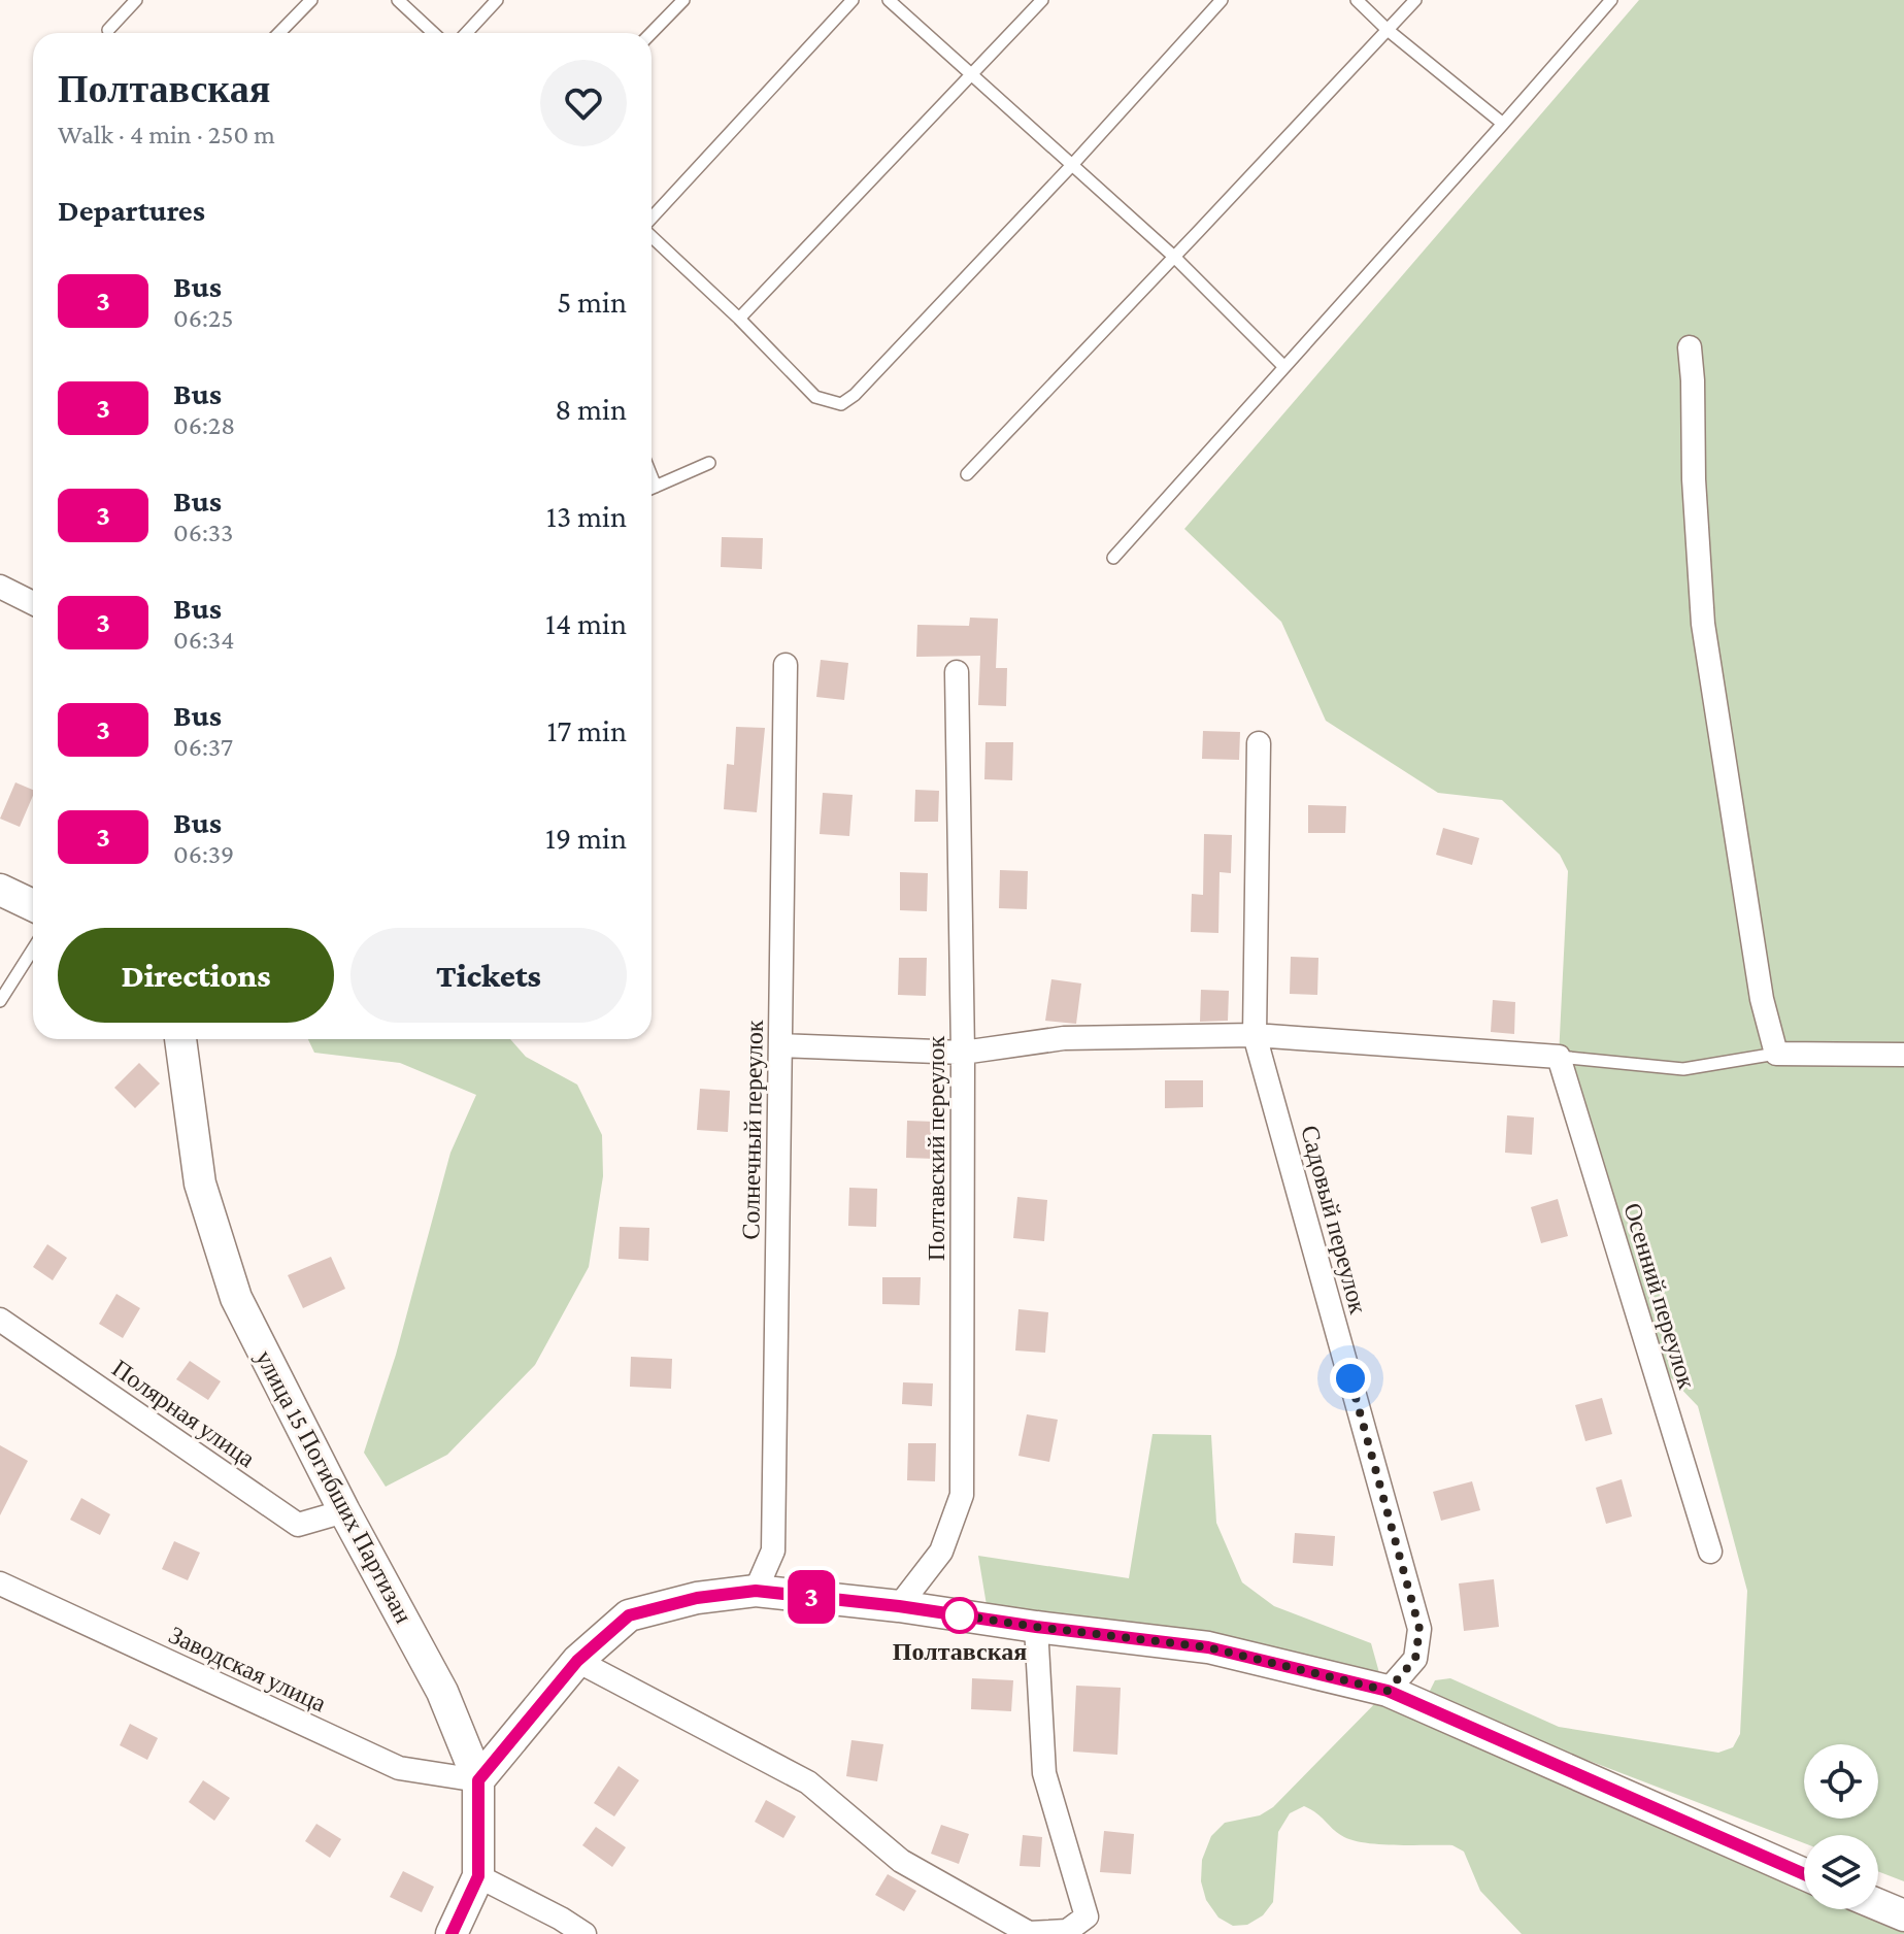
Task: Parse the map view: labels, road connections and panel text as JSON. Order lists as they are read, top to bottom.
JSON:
{
  "streets": {
    "street": [
      "Солнечный переулок",
      "Полтавский переулок",
      "Садовый переулок",
      "Осенний переулок",
      "Полярная улица",
      "улица 15 Погибших Партизан",
      "Заводская улица"
    ]
  },
  "crossings": [
    ["Полярная улица", "улица 15 Погибших Партизан"],
    ["улица 15 Погибших Партизан", "Заводская улица"]
  ],
  "places": ["Полтавская"],
  "lines": ["bus line 3"],
  "page": {
    "on_map": "3",
    "heading": [
      ["Полтавская", "Walk · 4 min · 250 m"],
      "Departures"
    ],
    "list": [
      {
        "mark": "3",
        "name": "Bus",
        "note": "06:25",
        "value": "5 min"
      },
      {
        "mark": "3",
        "name": "Bus",
        "note": "06:28",
        "value": "8 min"
      },
      {
        "mark": "3",
        "name": "Bus",
        "note": "06:33",
        "value": "13 min"
      },
      {
        "mark": "3",
        "name": "Bus",
        "note": "06:34",
        "value": "14 min"
      },
      {
        "mark": "3",
        "name": "Bus",
        "note": "06:37",
        "value": "17 min"
      },
      {
        "mark": "3",
        "name": "Bus",
        "note": "06:39",
        "value": "19 min"
      }
    ],
    "buttons": ["Directions", "Tickets"]
  }
}
